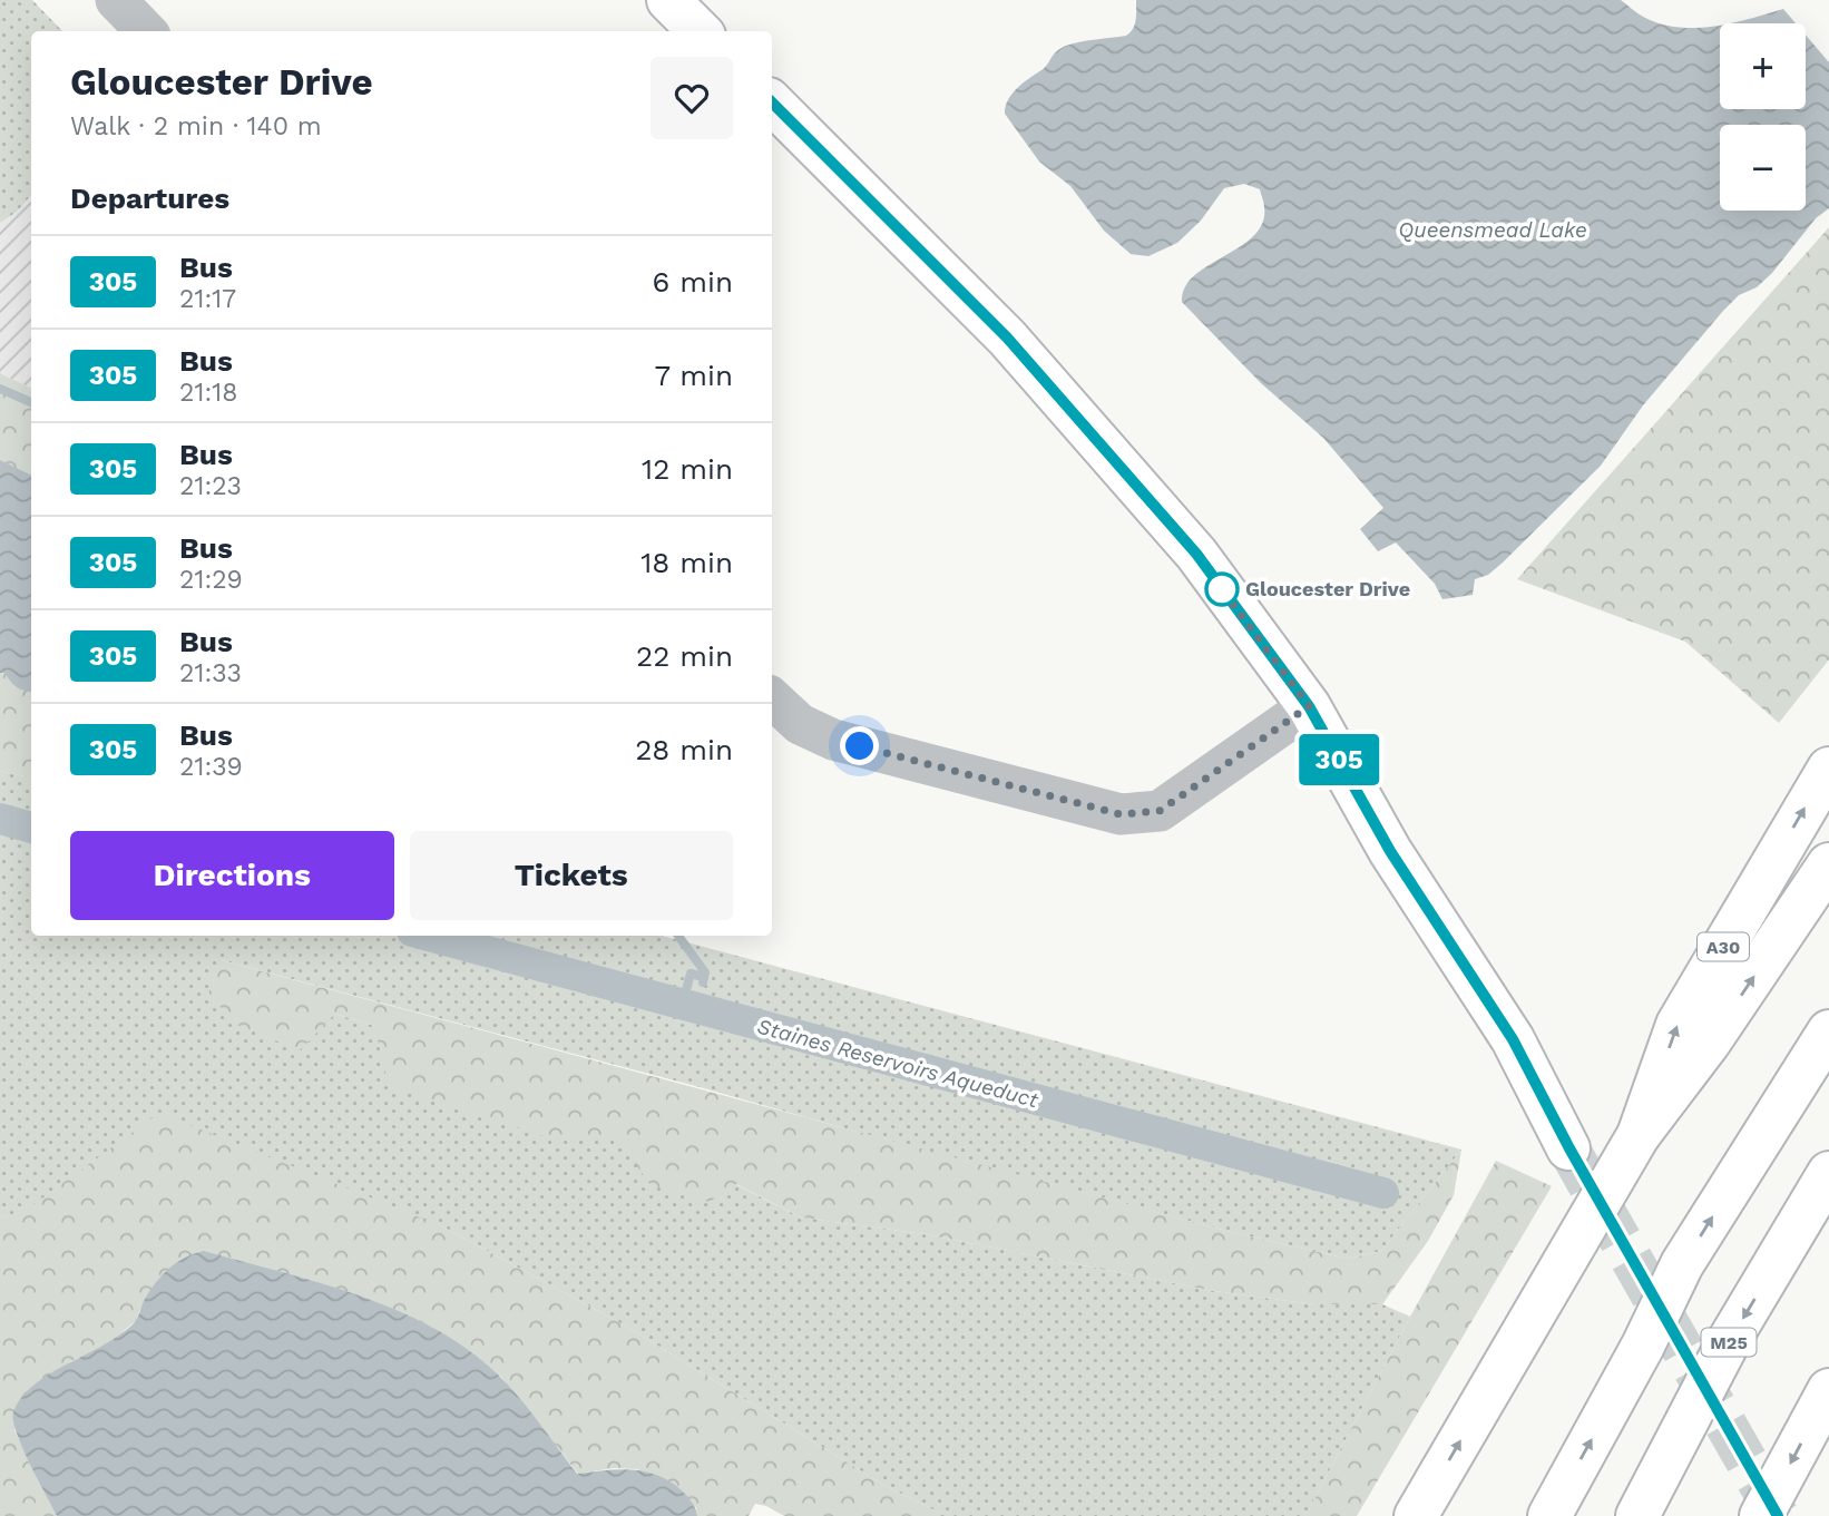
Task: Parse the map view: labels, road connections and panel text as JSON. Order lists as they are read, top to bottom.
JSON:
{
  "streets": {
    "main road": ["A30", "M25"]
  },
  "water": ["Queensmead Lake", "Staines Reservoirs Aqueduct"],
  "places": ["Gloucester Drive"],
  "lines": ["bus line 305"],
  "page": {
    "on_map": "305",
    "map_buttons": ["+", "−"],
    "heading": [
      ["Gloucester Drive", "Walk · 2 min · 140 m"],
      "Departures"
    ],
    "list": [
      {
        "mark": "305",
        "name": "Bus",
        "note": "21:17",
        "value": "6 min"
      },
      {
        "mark": "305",
        "name": "Bus",
        "note": "21:18",
        "value": "7 min"
      },
      {
        "mark": "305",
        "name": "Bus",
        "note": "21:23",
        "value": "12 min"
      },
      {
        "mark": "305",
        "name": "Bus",
        "note": "21:29",
        "value": "18 min"
      },
      {
        "mark": "305",
        "name": "Bus",
        "note": "21:33",
        "value": "22 min"
      },
      {
        "mark": "305",
        "name": "Bus",
        "note": "21:39",
        "value": "28 min"
      }
    ],
    "buttons": ["Directions", "Tickets"]
  }
}
